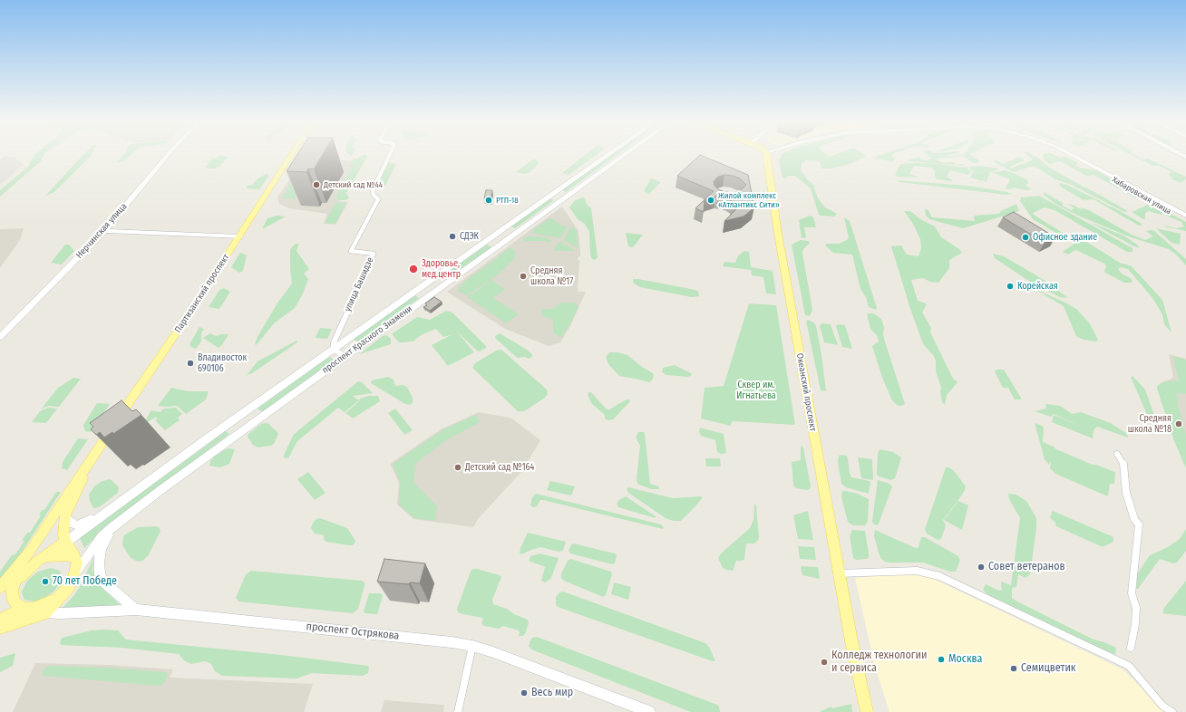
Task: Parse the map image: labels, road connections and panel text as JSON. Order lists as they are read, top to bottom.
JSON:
{
  "streets": {
    "main road": [
      "Хабаровская улица",
      "Нерчинская улица",
      "Партизанский проспект",
      "проспект Красного Знамени",
      "Океанский проспект",
      "проспект Острякова"
    ],
    "street": ["улица Башидзе"]
  },
  "crossings": [
    ["улица Башидзе", "проспект Красного Знамени"],
    ["Партизанский проспект", "проспект Красного Знамени"]
  ],
  "parks": ["Cквер им. Игнатьева"],
  "places": [
    "Детский сад №44",
    "РТП-18",
    "Жилой комплекс «Атлантикс Сити»",
    "СДЭК",
    "Офисное здание",
    "Здоровье, мед.центр",
    "Средняя школа №17",
    "Корейская",
    "Владивосток 690106",
    "Средняя школа №18",
    "Детский сад №164",
    "Совет ветеранов",
    "70 лет Победе",
    "Москва",
    "Колледж технологии и сервиса",
    "Семицветик",
    "Весь мир"
  ]
}
